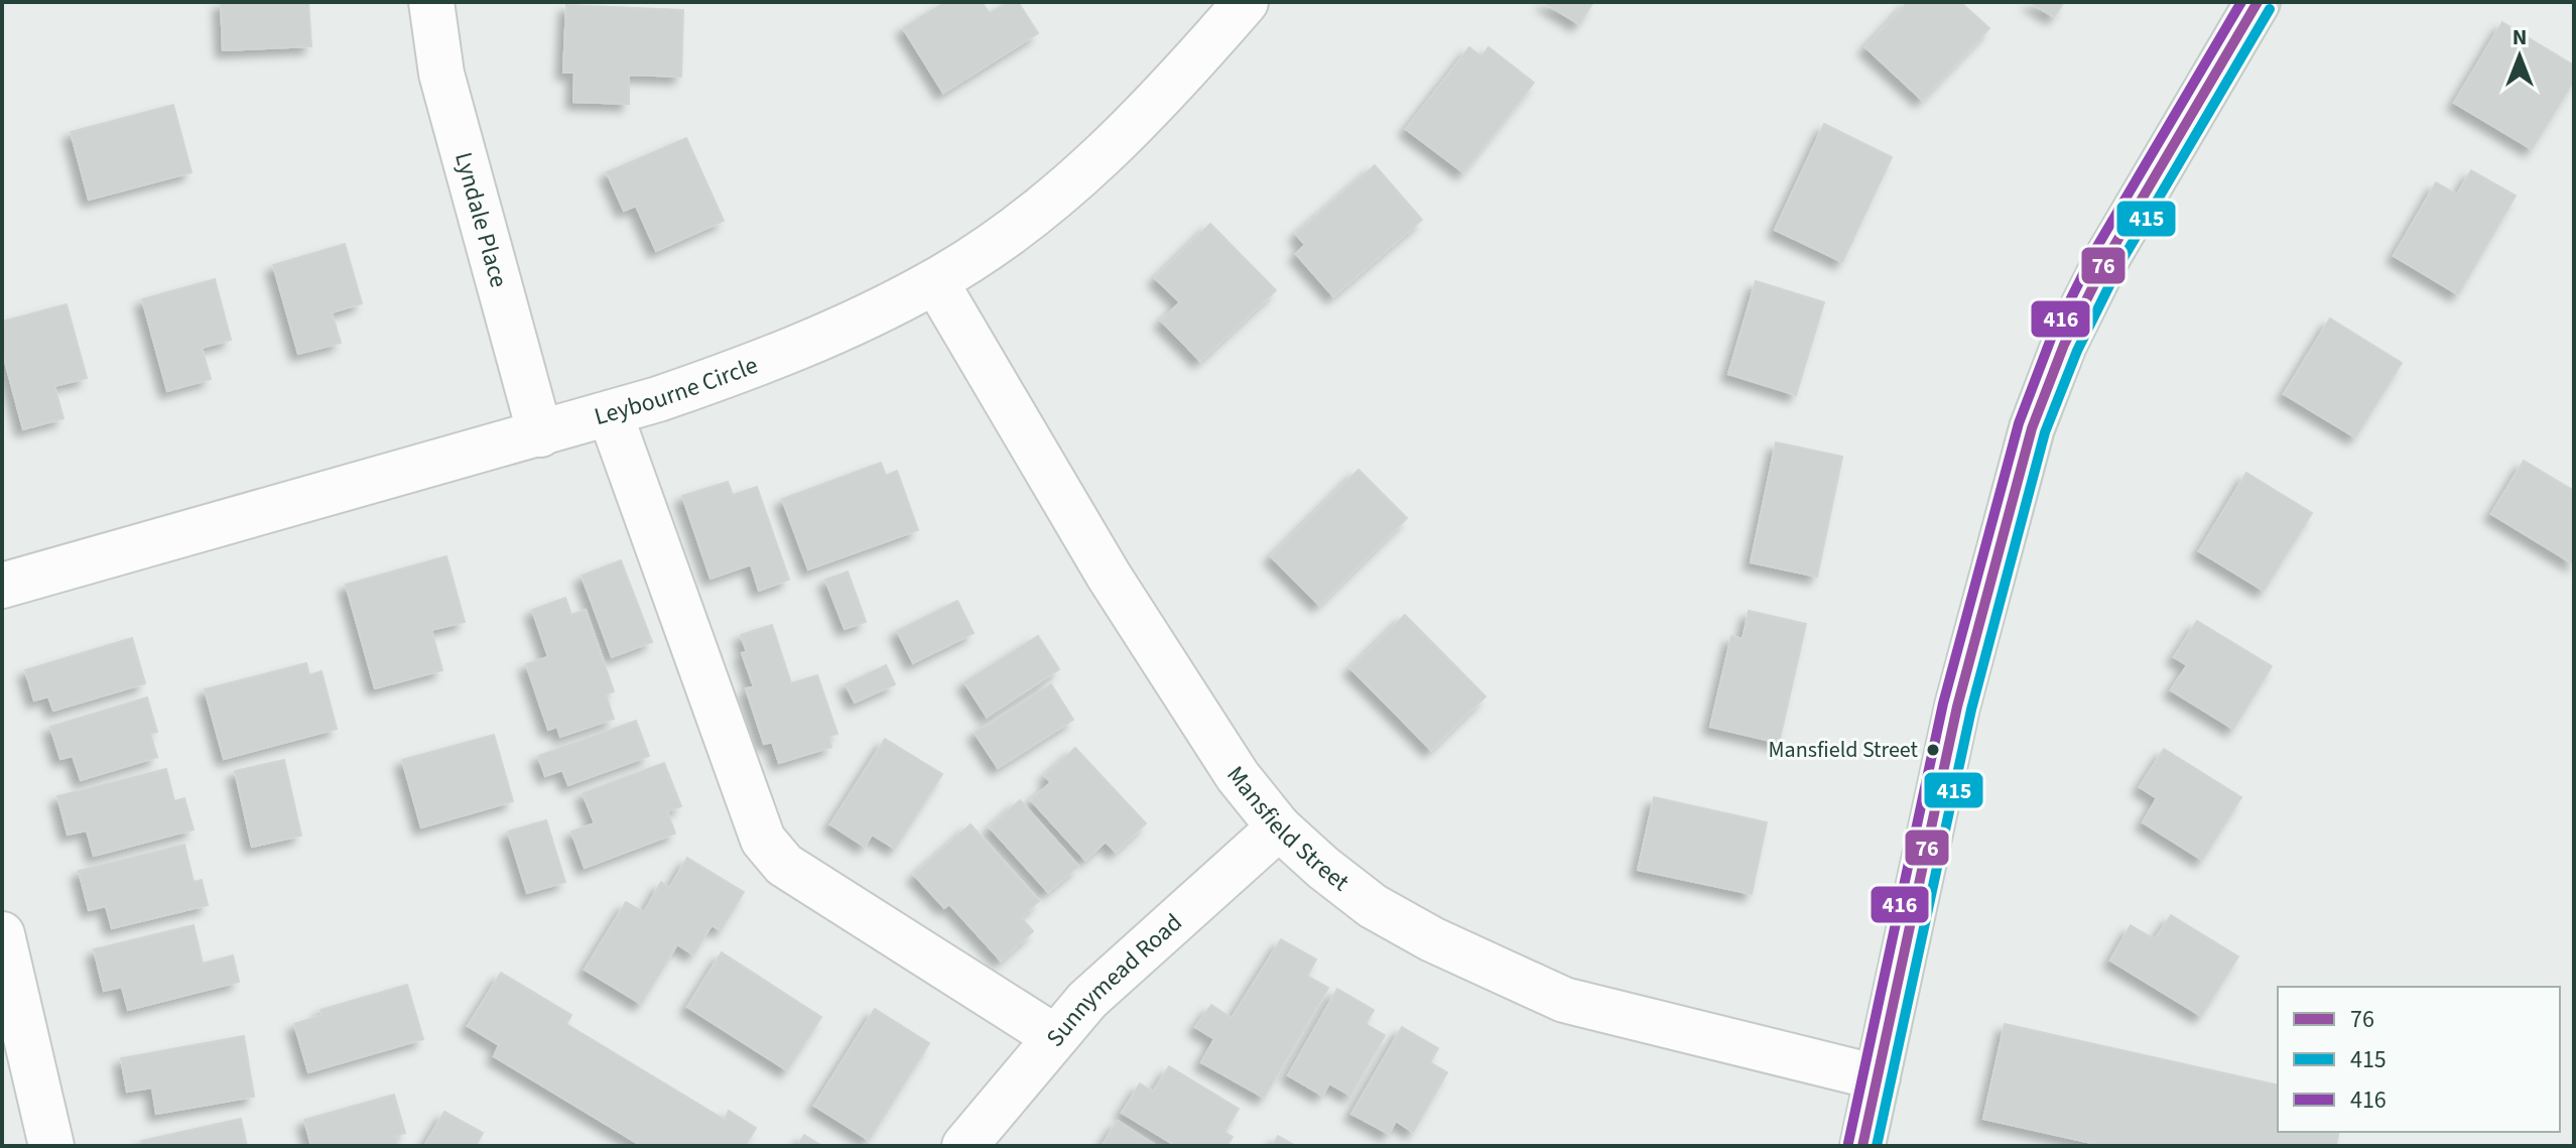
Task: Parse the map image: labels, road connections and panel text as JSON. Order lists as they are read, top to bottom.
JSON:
{
  "streets": {
    "street": [
      "Lyndale Place",
      "Leybourne Circle",
      "Mansfield Street",
      "Sunnymead Road"
    ]
  },
  "crossings": [
    ["Lyndale Place", "Leybourne Circle"],
    ["Leybourne Circle", "Mansfield Street"],
    ["Mansfield Street", "Sunnymead Road"]
  ],
  "places": ["Mansfield Street"],
  "lines": ["transit line 76", "transit line 416", "transit line 415"],
  "legend": ["76", "415", "416"],
  "north": "top"
}
